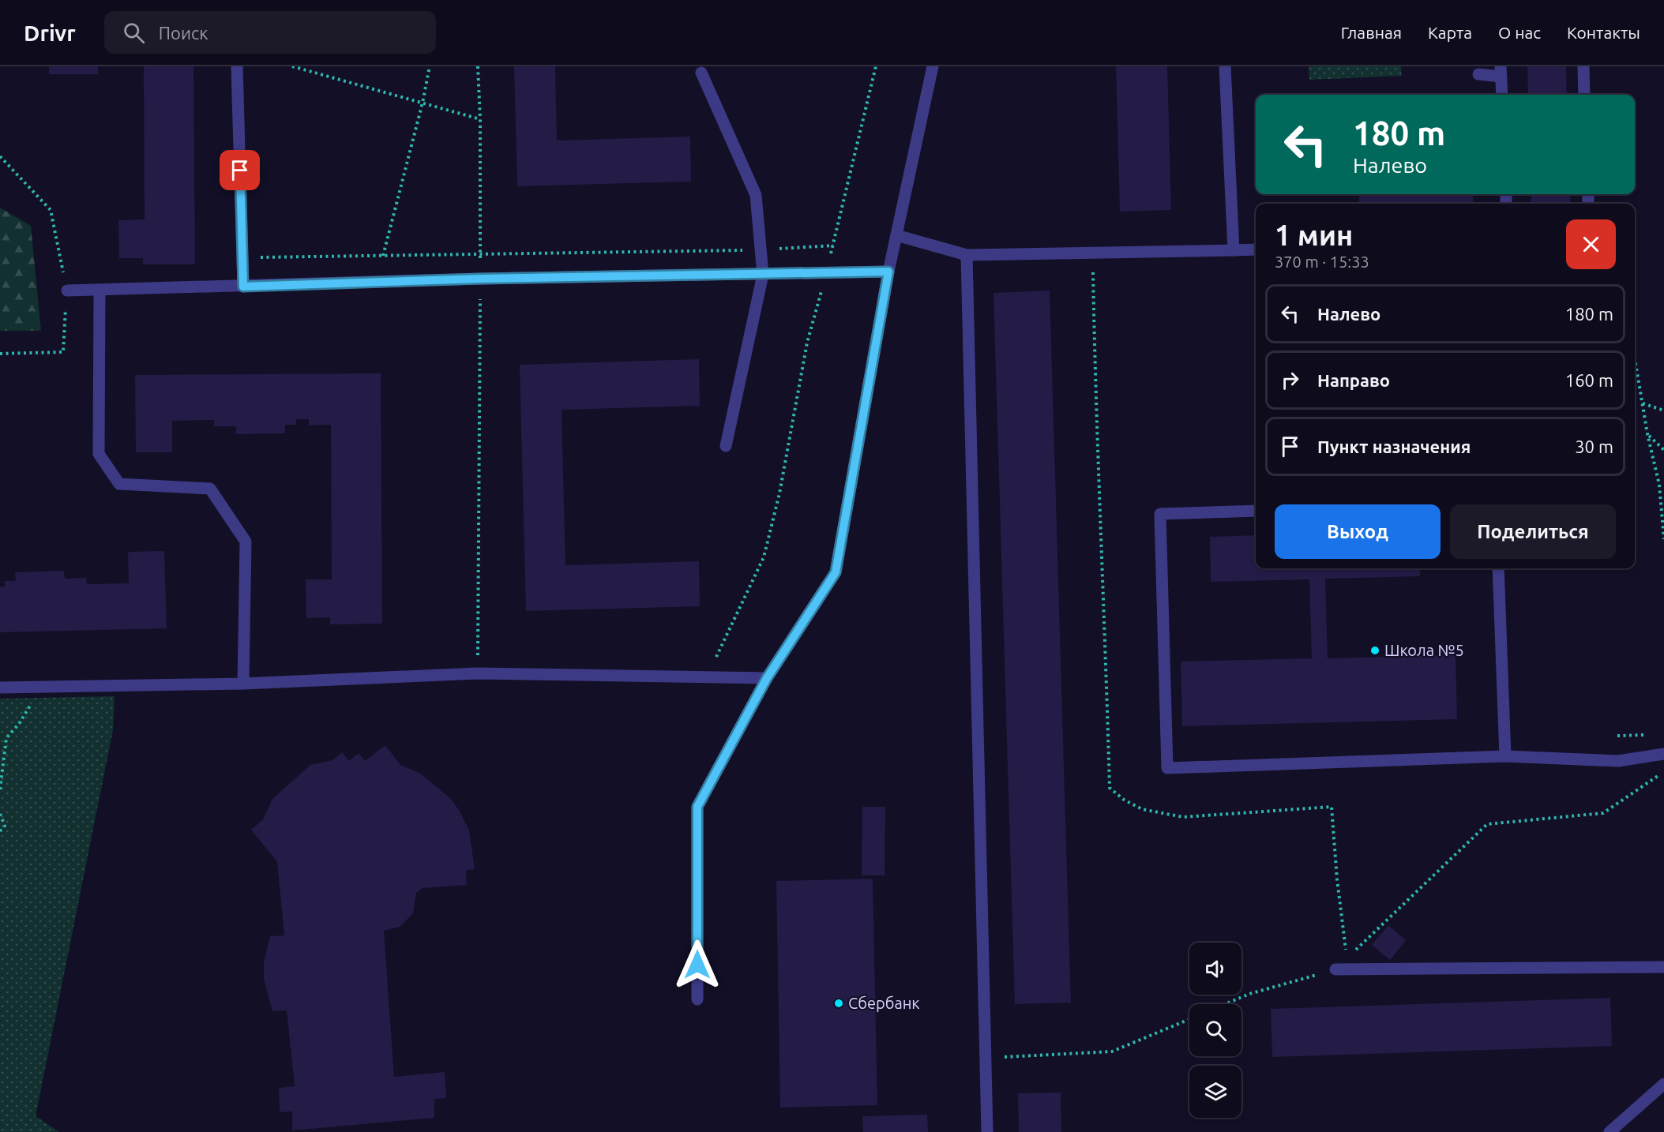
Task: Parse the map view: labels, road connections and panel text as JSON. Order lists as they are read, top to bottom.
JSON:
{
  "places": ["Школа №5", "Сбербанк"],
  "page": {
    "header": "Drivr",
    "search": "Поиск",
    "nav": [
      "Главная",
      "Карта",
      "О нас",
      "Контакты"
    ],
    "turn": ["180 m", "Налево"],
    "heading": ["1 мин", "370 m · 15:33"],
    "list": [
      {
        "name": "Налево",
        "value": "180 m"
      },
      {
        "name": "Направо",
        "value": "160 m"
      },
      {
        "name": "Пункт назначения",
        "value": "30 m"
      }
    ],
    "buttons": ["Выход", "Поделиться"]
  }
}
